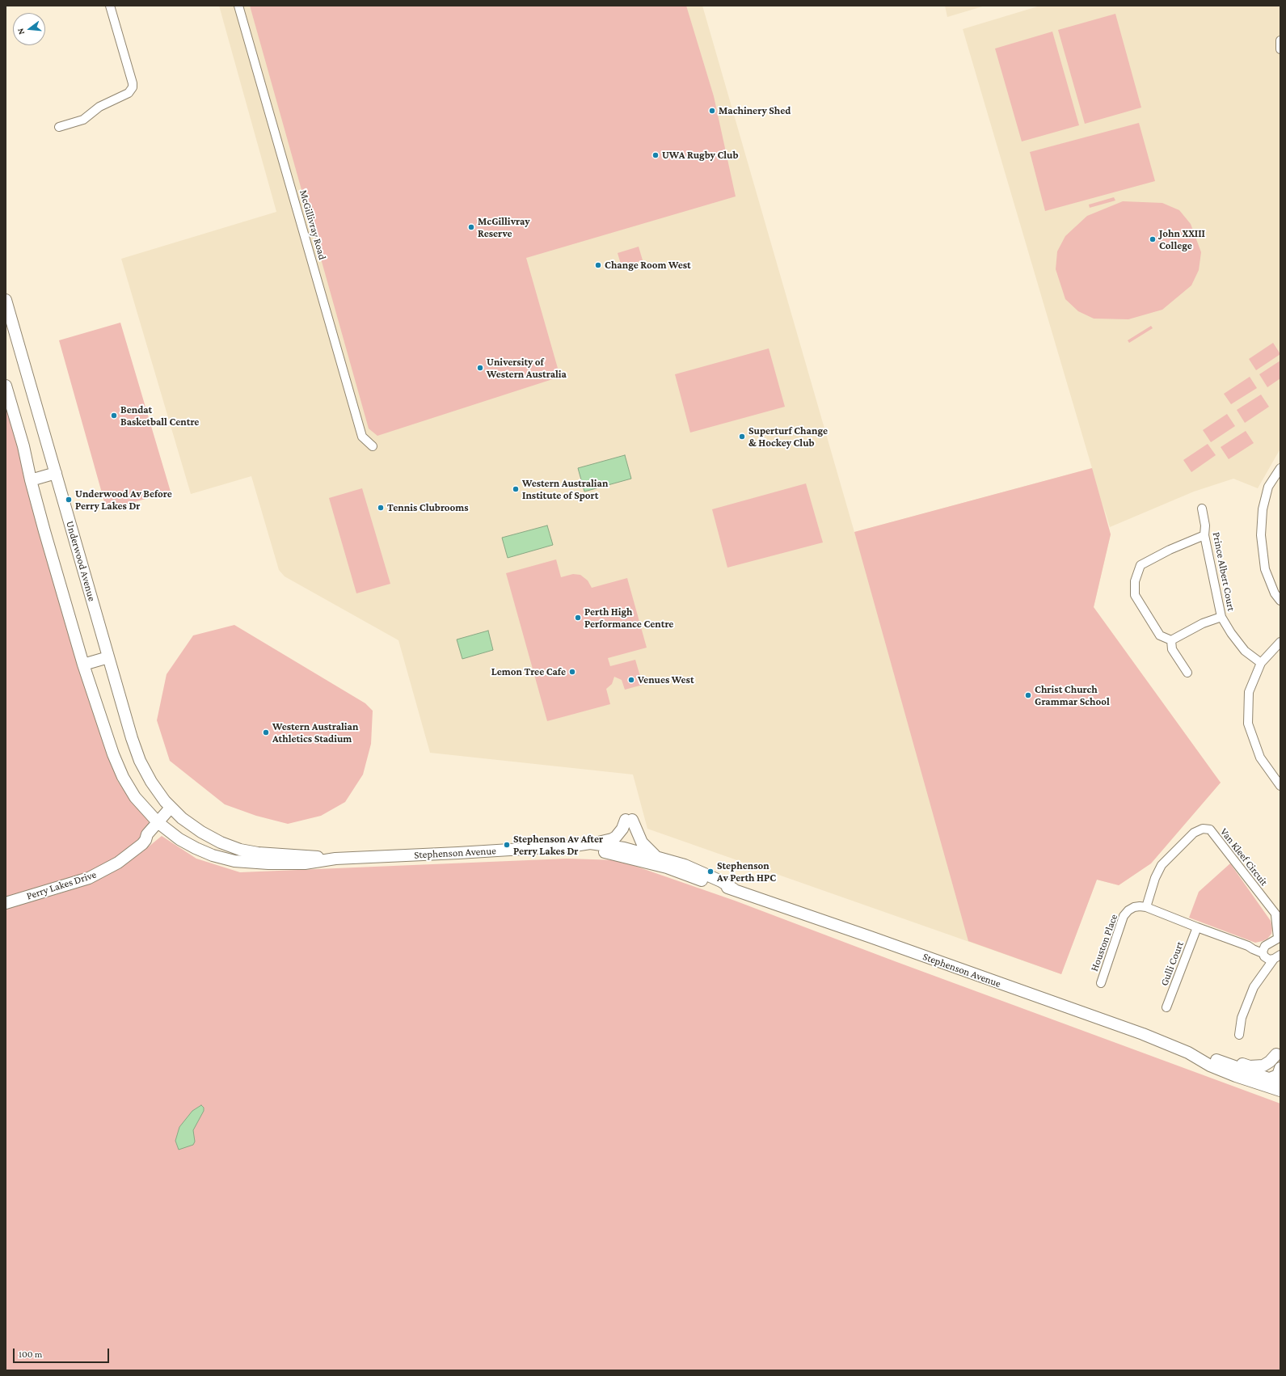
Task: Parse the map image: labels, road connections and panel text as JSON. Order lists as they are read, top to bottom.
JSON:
{
  "streets": {
    "main road": ["Underwood Avenue", "Stephenson Avenue", "Perry Lakes Drive"],
    "street": [
      "McGillivray Road",
      "Prince Albert Court",
      "Van Kleef Circuit",
      "Houston Place",
      "Gulli Court"
    ]
  },
  "crossings": [
    ["Underwood Avenue", "Stephenson Avenue"],
    ["Underwood Avenue", "Perry Lakes Drive"],
    ["Stephenson Avenue", "Perry Lakes Drive"],
    ["Van Kleef Circuit", "Houston Place"]
  ],
  "places": [
    "Machinery Shed",
    "UWA Rugby Club",
    "McGillivray Reserve",
    "John XXIII College",
    "Change Room West",
    "University of Western Australia",
    "Bendat Basketball Centre",
    "Superturf Change & Hockey Club",
    "Western Australian Institute of Sport",
    "Underwood Av Before Perry Lakes Dr",
    "Tennis Clubrooms",
    "Perth High Performance Centre",
    "Lemon Tree Cafe",
    "Venues West",
    "Christ Church Grammar School",
    "Western Australian Athletics Stadium",
    "Stephenson Av After Perry Lakes Dr",
    "Stephenson Av Perth HPC"
  ],
  "scale_bar": "100 m",
  "north": "left"
}
